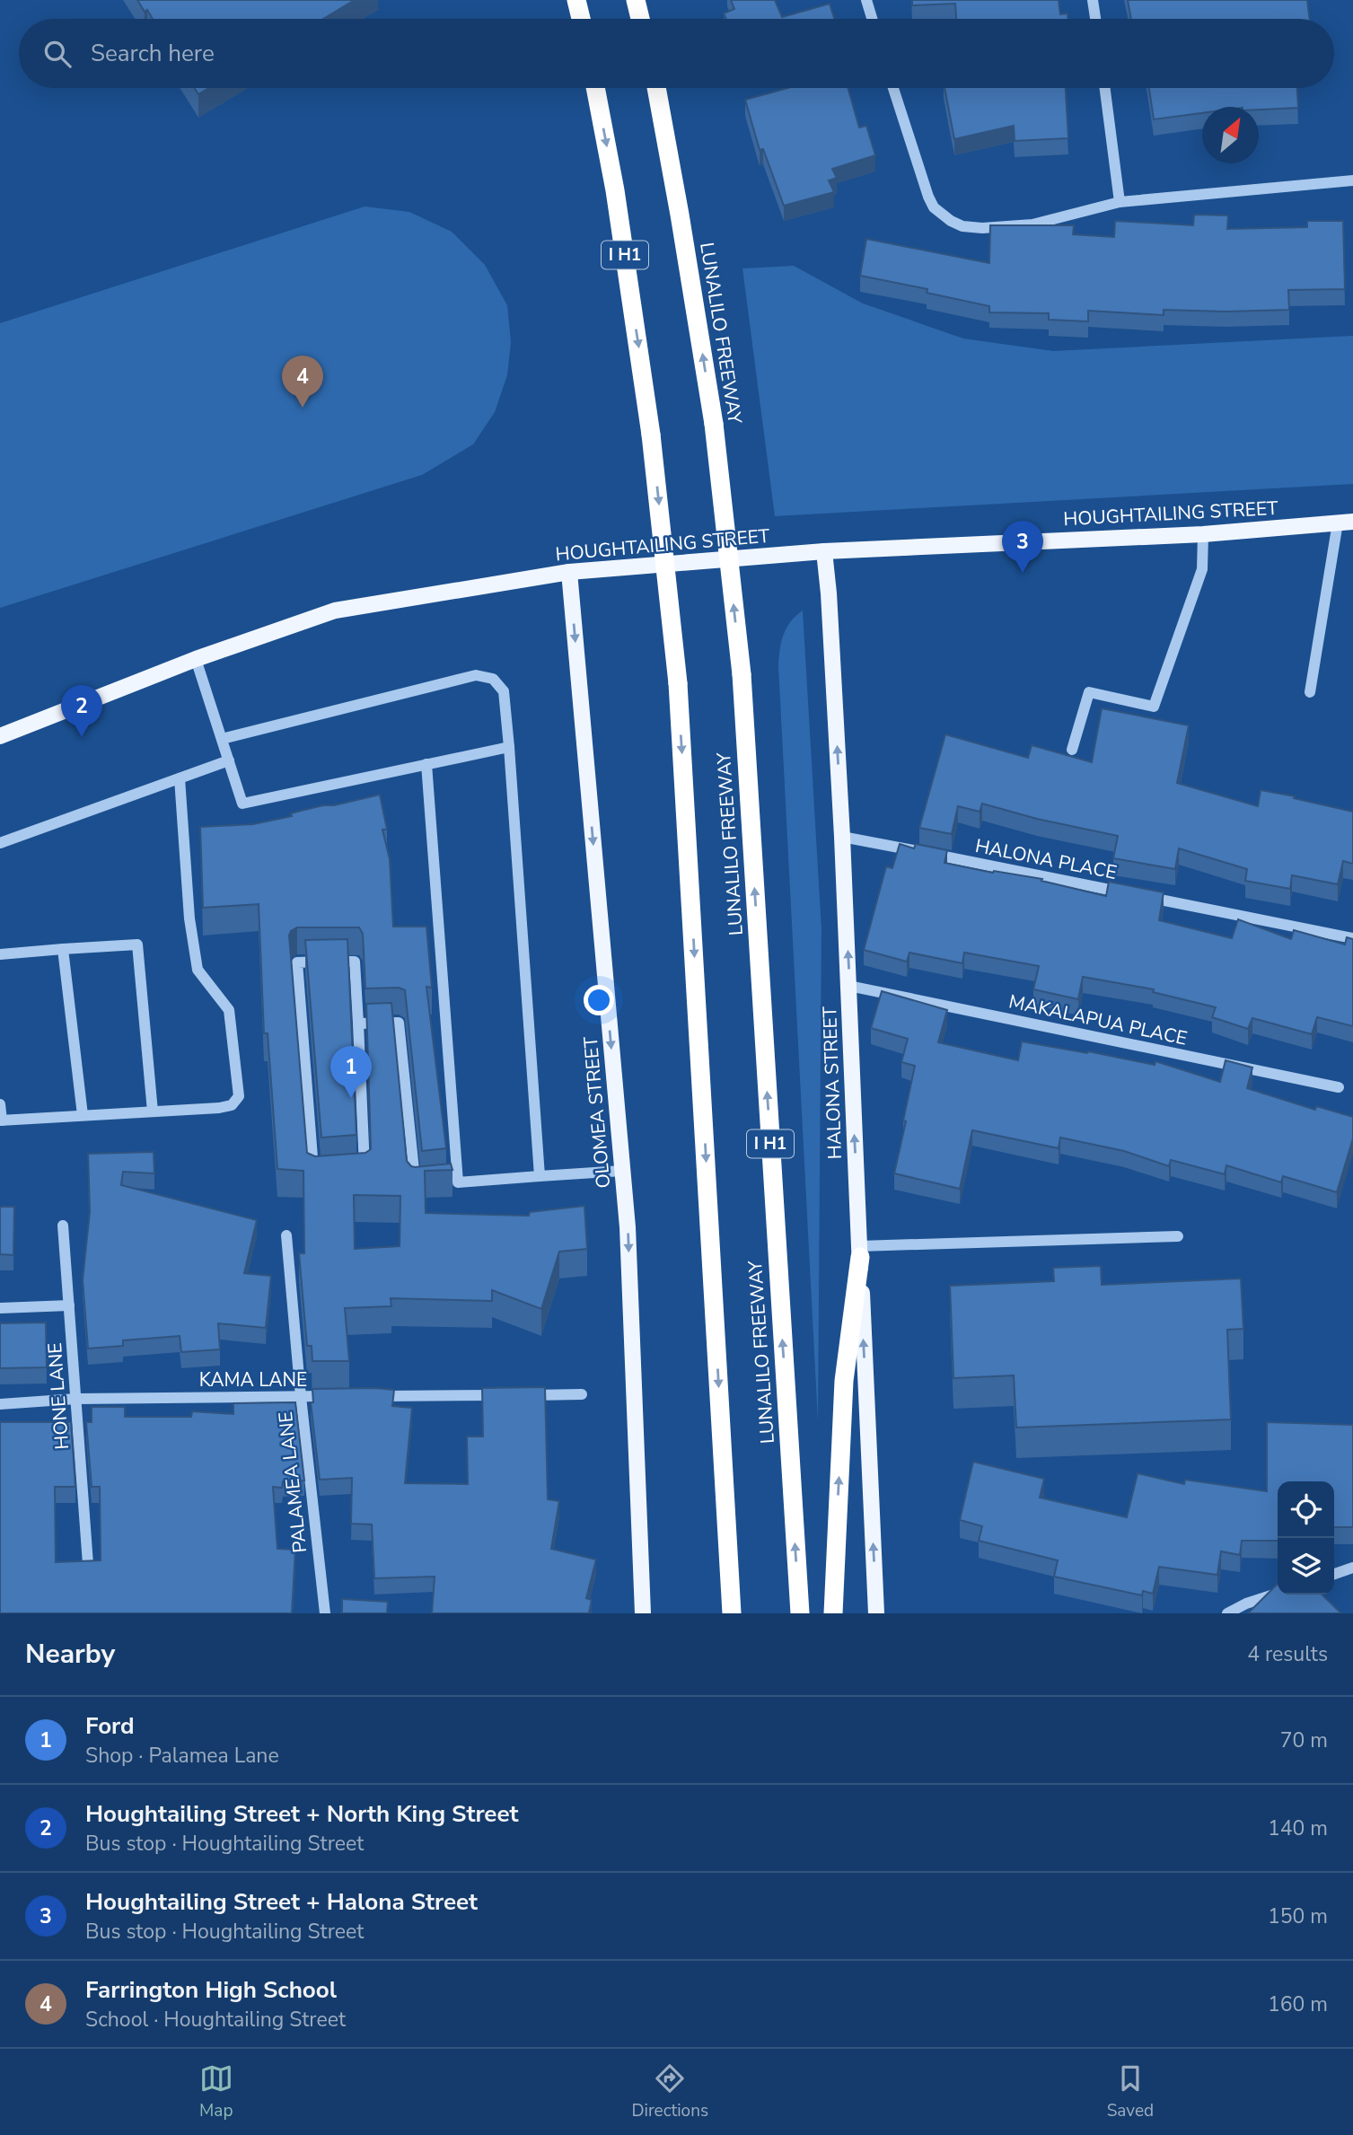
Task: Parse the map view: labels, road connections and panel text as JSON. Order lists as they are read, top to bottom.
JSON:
{
  "streets": {
    "highway": ["I H1", "LUNALILO FREEWAY"],
    "main road": ["HOUGHTAILING STREET", "HALONA STREET", "OLOMEA STREET"],
    "street": [
      "HALONA PLACE",
      "MAKALAPUA PLACE",
      "KAMA LANE",
      "HONE LANE",
      "PALAMEA LANE"
    ]
  },
  "crossings": [
    ["HOUGHTAILING STREET", "HALONA STREET"],
    ["HOUGHTAILING STREET", "OLOMEA STREET"],
    ["HALONA PLACE", "HALONA STREET"],
    ["MAKALAPUA PLACE", "HALONA STREET"],
    ["KAMA LANE", "HONE LANE"],
    ["KAMA LANE", "PALAMEA LANE"]
  ],
  "one_way": ["HALONA STREET", "OLOMEA STREET"],
  "north": "top right",
  "page": {
    "search": "Search here",
    "pins": [
      "4",
      "3",
      "2",
      "1"
    ],
    "heading": ["Nearby", "4 results"],
    "list": [
      {
        "mark": "1",
        "name": "Ford",
        "note": "Shop · Palamea Lane",
        "value": "70 m"
      },
      {
        "mark": "2",
        "name": "Houghtailing Street + North King Street",
        "note": "Bus stop · Houghtailing Street",
        "value": "140 m"
      },
      {
        "mark": "3",
        "name": "Houghtailing Street + Halona Street",
        "note": "Bus stop · Houghtailing Street",
        "value": "150 m"
      },
      {
        "mark": "4",
        "name": "Farrington High School",
        "note": "School · Houghtailing Street",
        "value": "160 m"
      }
    ],
    "nav": ["Map", "Directions", "Saved"]
  }
}
